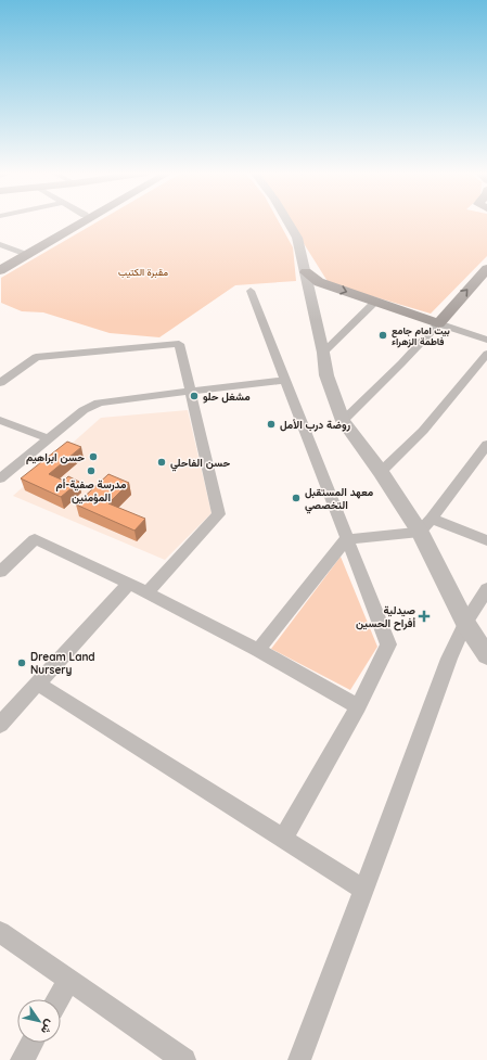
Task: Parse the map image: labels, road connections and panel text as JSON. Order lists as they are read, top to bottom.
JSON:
{
  "parks": ["مقبرة الكتيب"],
  "places": {
    "other": [
      "بيت امام جامع فاطمة الزهراء",
      "مشغل حلو",
      "روضة درب الأمل",
      "حسن ابراهيم",
      "حسن الفاحلي",
      "مدرسة صفية-أم المؤمنين",
      "معهد المستقبل التخصصي",
      "Dream Land Nursery"
    ],
    "health": ["صيدلية أفراح الحسين"]
  },
  "north": "bottom right"
}
